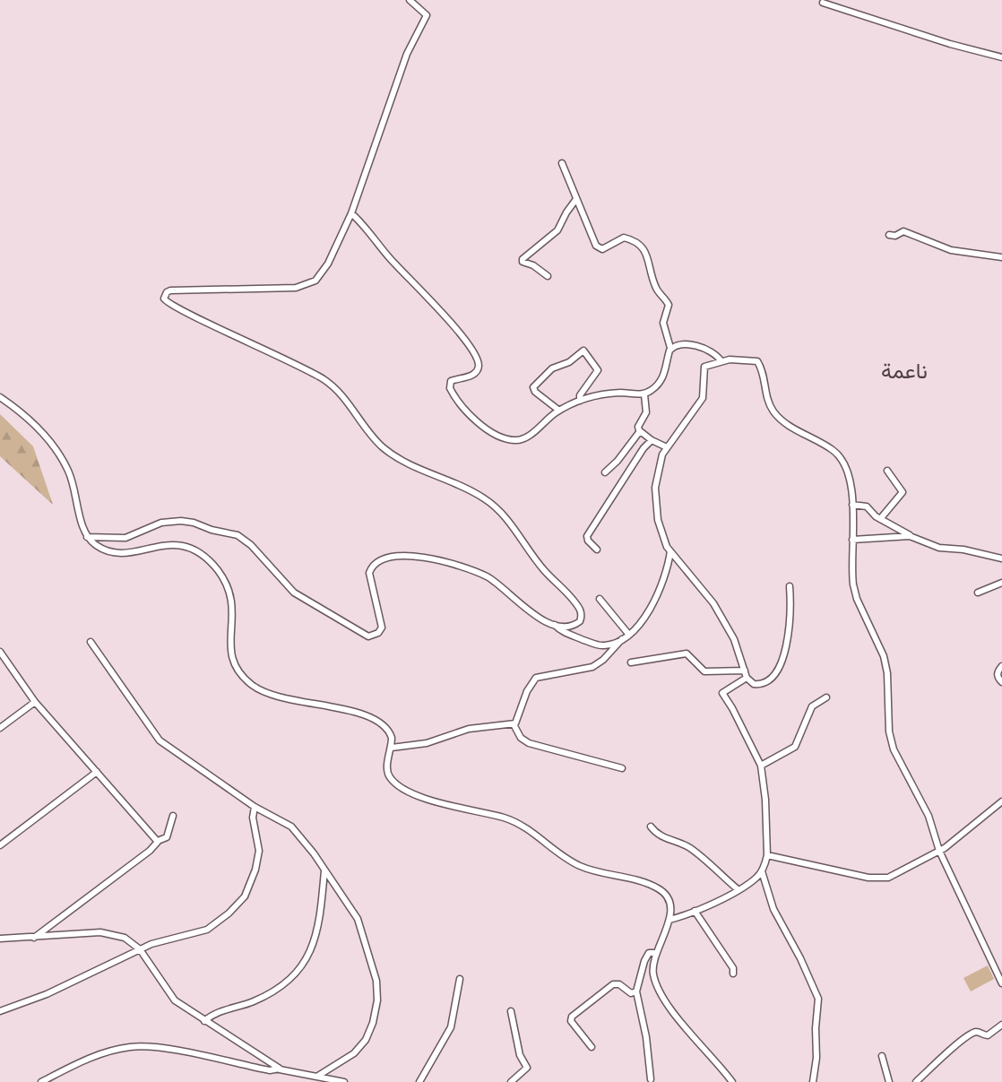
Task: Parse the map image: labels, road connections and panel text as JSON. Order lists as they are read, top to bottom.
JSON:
{
  "districts": ["ناعمة"]
}
